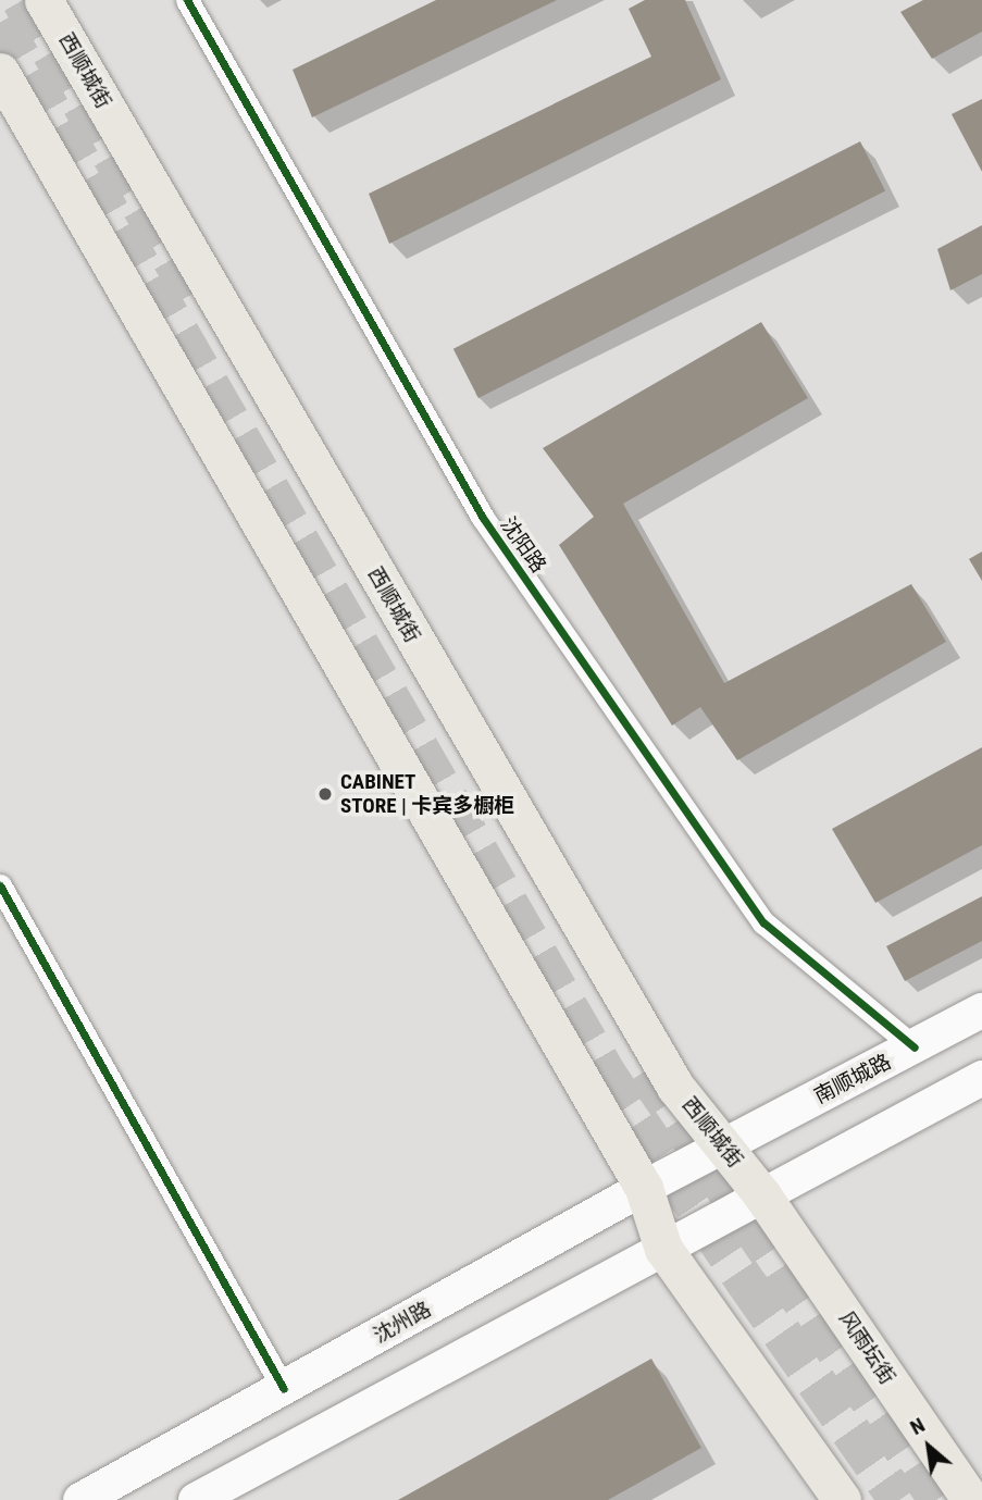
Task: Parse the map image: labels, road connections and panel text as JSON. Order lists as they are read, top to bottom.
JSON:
{
  "streets": {
    "main road": [
      "西顺城街",
      "南顺城路",
      "沈州路",
      "风雨坛街"
    ],
    "street": ["沈阳路"]
  },
  "crossings": [
    ["西顺城街", "南顺城路"],
    ["西顺城街", "沈州路"],
    ["西顺城街", "风雨坛街"],
    ["沈阳路", "南顺城路"],
    ["南顺城路", "沈州路"]
  ],
  "places": ["CABINET STORE | 卡宾多橱柜"],
  "north": "top left"
}
